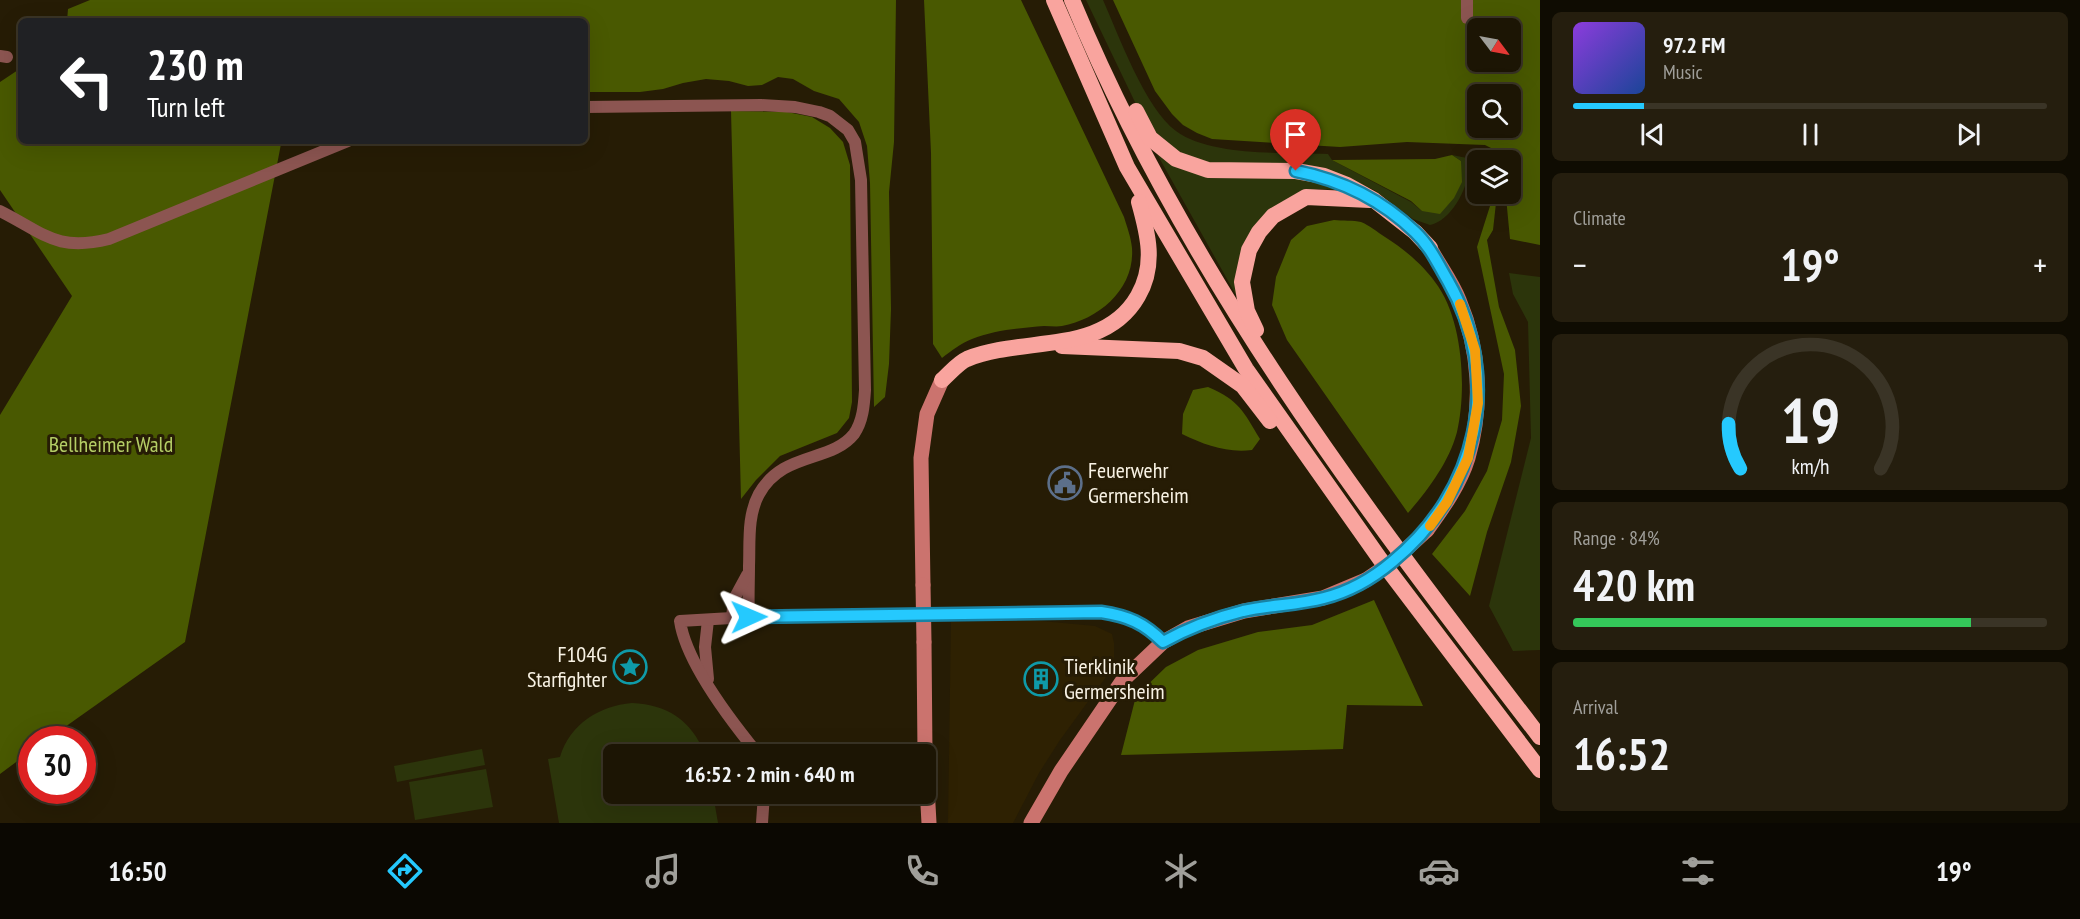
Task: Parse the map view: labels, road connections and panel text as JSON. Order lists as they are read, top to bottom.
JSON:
{
  "parks": ["Bellheimer Wald"],
  "places": {
    "public building": ["Feuerwehr Germersheim"],
    "place": ["F104G Starfighter"],
    "building": ["Tierklinik Germersheim"]
  },
  "north": "bottom right",
  "page": {
    "turn": ["230 m", "Turn left"],
    "song": ["97.2 FM", "Music"],
    "tile": [
      "Climate",
      ["Range · 84%", "420 km"],
      ["Arrival", "16:52"]
    ],
    "heat": ["−", "19°", "+"],
    "limit": "30",
    "trip": "16:52 · 2 min · 640 m",
    "tabs": ["16:50", "19°"],
    "gauge": ["19", "km/h"]
  }
}
